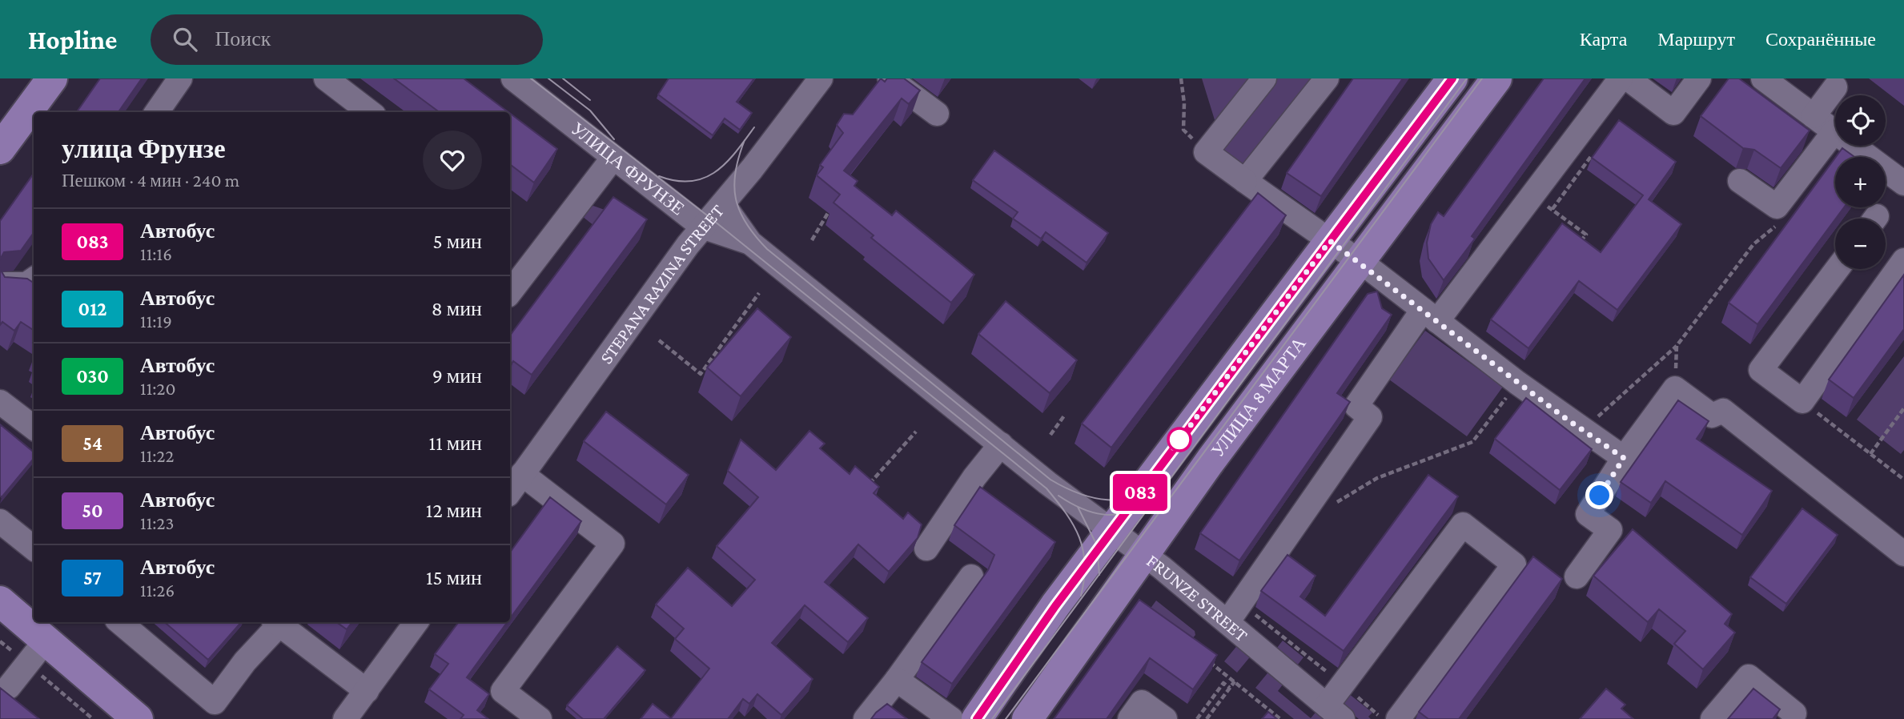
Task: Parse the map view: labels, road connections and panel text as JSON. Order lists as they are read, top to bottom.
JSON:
{
  "streets": {
    "main road": ["УЛИЦА 8 МАРТА"],
    "street": ["УЛИЦА ФРУНЗЕ", "STEPANA RAZINA STREET", "FRUNZE STREET"]
  },
  "crossings": [
    ["УЛИЦА ФРУНЗЕ", "STEPANA RAZINA STREET"],
    ["УЛИЦА ФРУНЗЕ", "FRUNZE STREET"],
    ["УЛИЦА 8 МАРТА", "FRUNZE STREET"]
  ],
  "lines": ["bus line 083"],
  "page": {
    "header": "Hopline",
    "search": "Поиск",
    "nav": ["Карта", "Маршрут", "Сохранённые"],
    "on_map": "083",
    "map_buttons": ["+", "−"],
    "heading": ["улица Фрунзе", "Пешком · 4 мин · 240 m"],
    "list": [
      {
        "mark": "083",
        "name": "Автобус",
        "note": "11:16",
        "value": "5 мин"
      },
      {
        "mark": "012",
        "name": "Автобус",
        "note": "11:19",
        "value": "8 мин"
      },
      {
        "mark": "030",
        "name": "Автобус",
        "note": "11:20",
        "value": "9 мин"
      },
      {
        "mark": "54",
        "name": "Автобус",
        "note": "11:22",
        "value": "11 мин"
      },
      {
        "mark": "50",
        "name": "Автобус",
        "note": "11:23",
        "value": "12 мин"
      },
      {
        "mark": "57",
        "name": "Автобус",
        "note": "11:26",
        "value": "15 мин"
      }
    ]
  }
}
